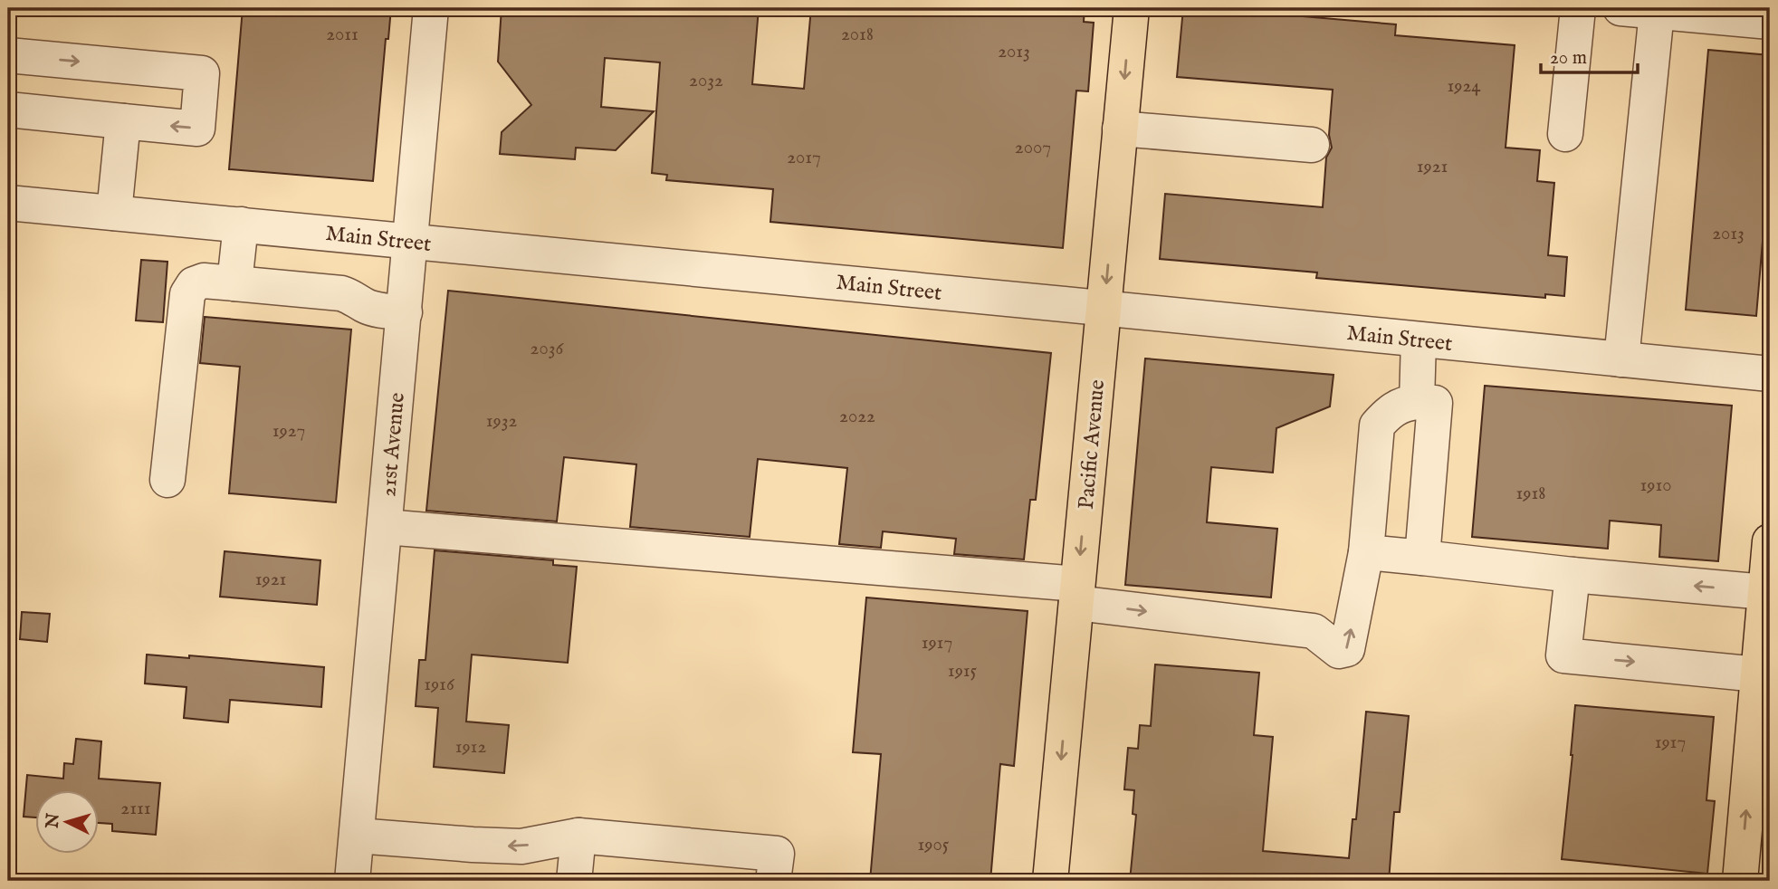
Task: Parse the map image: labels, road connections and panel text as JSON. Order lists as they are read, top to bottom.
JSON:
{
  "streets": {
    "main road": ["Pacific Avenue"],
    "street": ["Main Street", "21st Avenue"]
  },
  "crossings": [
    ["Main Street", "21st Avenue"],
    ["Main Street", "Pacific Avenue"]
  ],
  "one_way": ["Pacific Avenue"],
  "house_numbers": [
    "2011",
    "2018",
    "2013",
    "2032",
    "1924",
    "2007",
    "2017",
    "1921",
    "2013",
    "2036",
    "2022",
    "1932",
    "1927",
    "1910",
    "1918",
    "1921",
    "1917",
    "1915",
    "1916",
    "1917",
    "1912",
    "2111",
    "1905"
  ],
  "scale_bar": "20 m",
  "north": "left"
}
